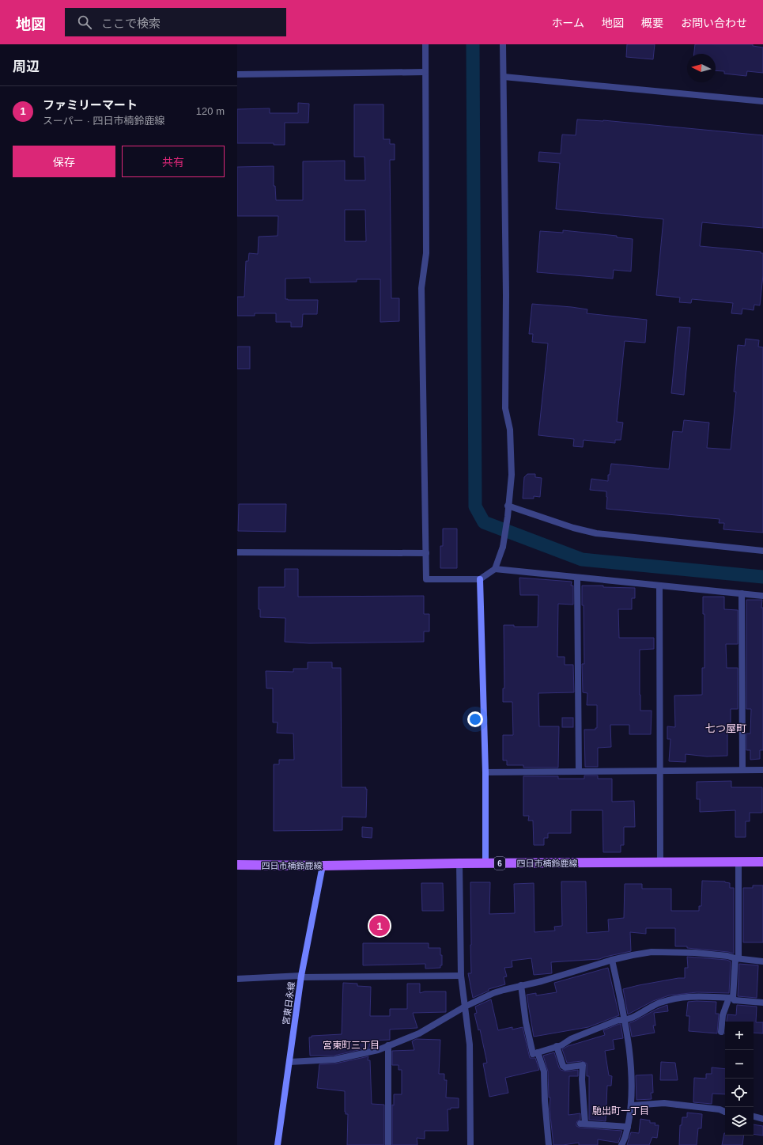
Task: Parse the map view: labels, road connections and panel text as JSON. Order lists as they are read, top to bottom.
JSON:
{
  "streets": {
    "main road": ["6", "四日市楠鈴鹿線"],
    "street": ["宮東日永線"]
  },
  "crossings": [
    ["四日市楠鈴鹿線", "宮東日永線"]
  ],
  "districts": ["七つ屋町", "宮東町三丁目", "馳出町一丁目"],
  "north": "left",
  "page": {
    "header": "地図",
    "search": "ここで検索",
    "nav": [
      "ホーム",
      "地図",
      "概要",
      "お問い合わせ"
    ],
    "heading": "周辺",
    "list": [
      {
        "mark": "1",
        "name": "ファミリーマート",
        "note": "スーパー · 四日市楠鈴鹿線",
        "value": "120 m"
      }
    ],
    "buttons": ["保存", "共有"],
    "pins": "1",
    "map_buttons": ["+", "−"]
  }
}
